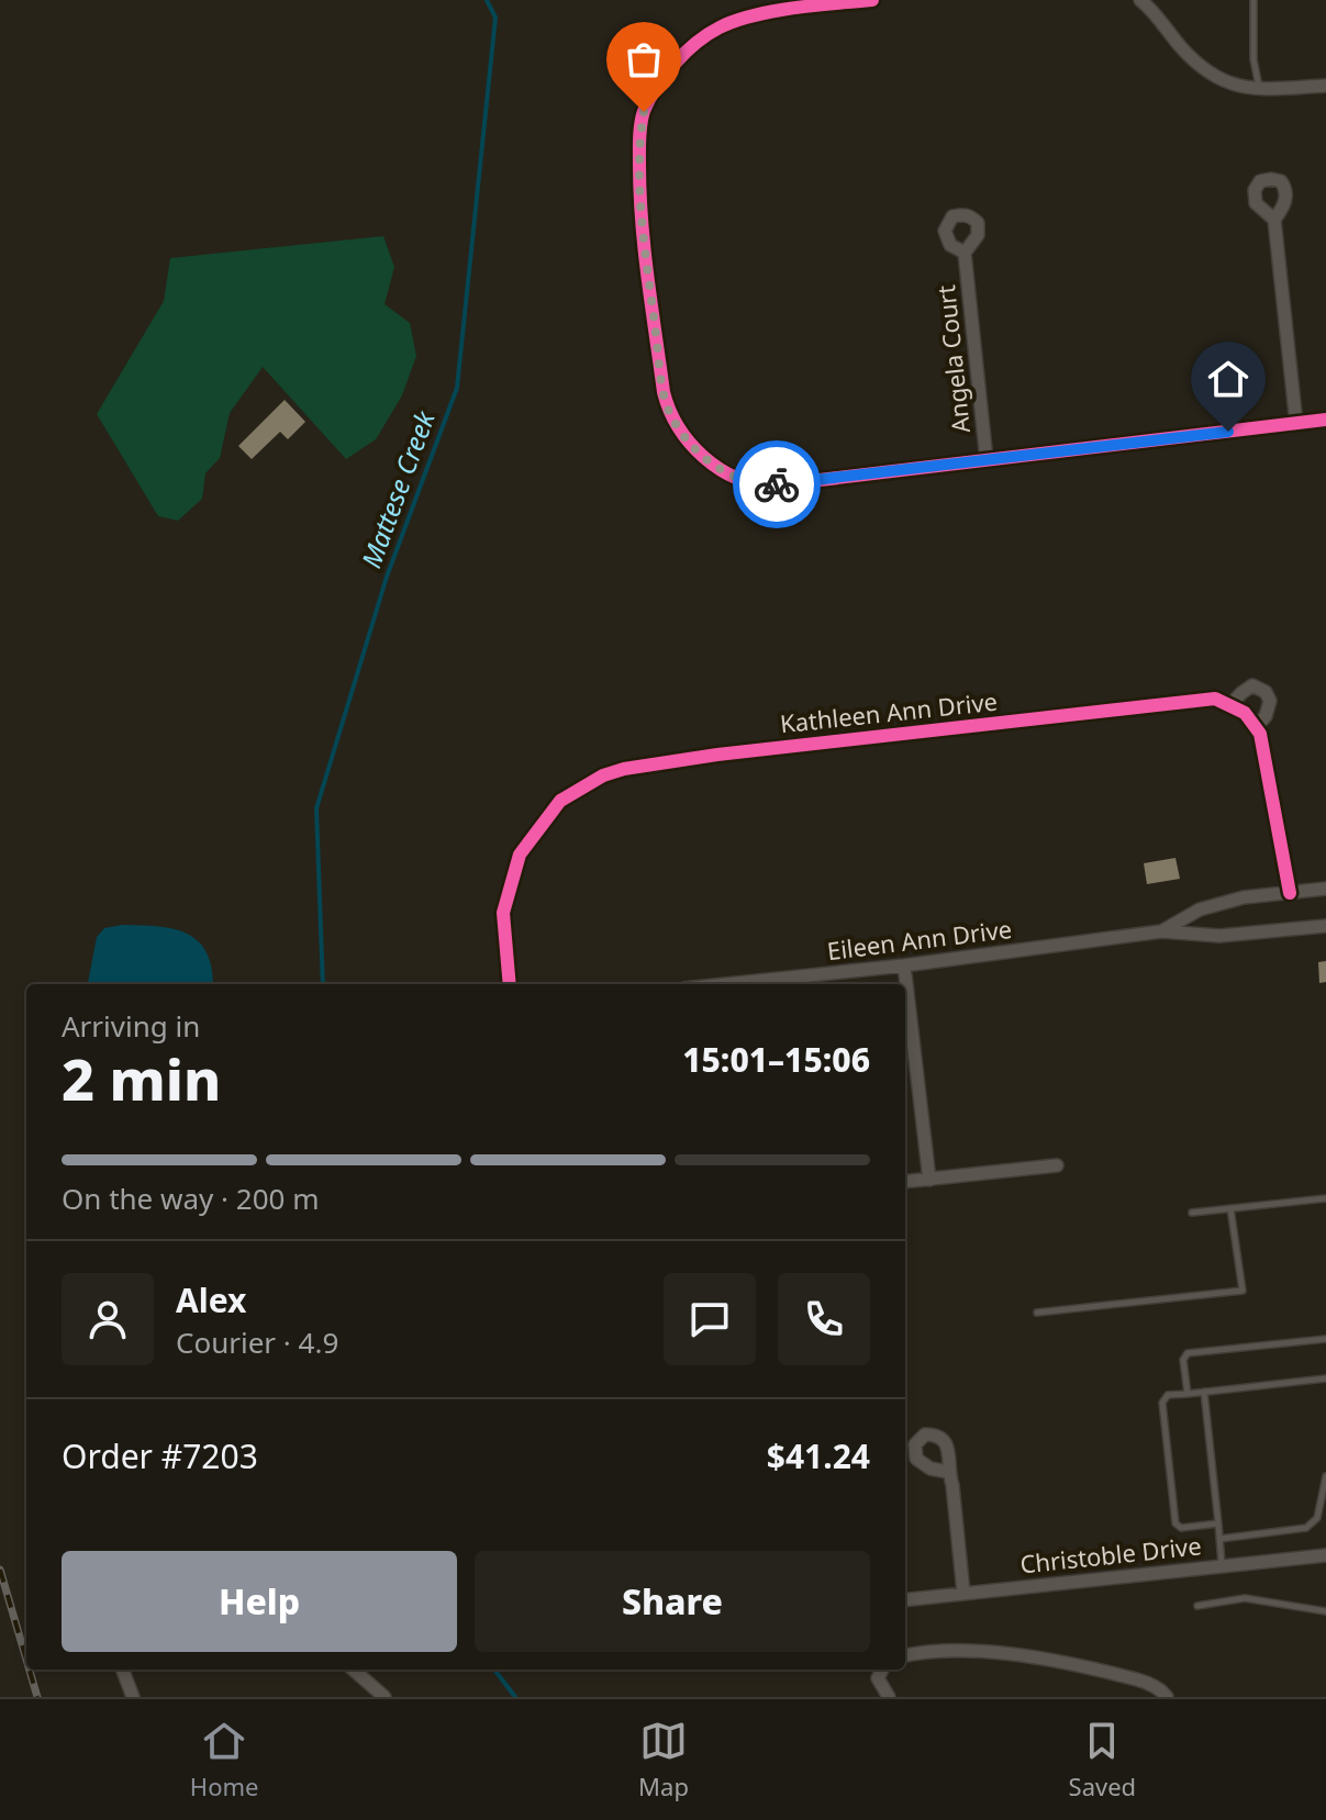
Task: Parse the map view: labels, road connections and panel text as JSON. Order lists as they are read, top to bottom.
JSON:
{
  "streets": {
    "street": [
      "Angela Court",
      "Kathleen Ann Drive",
      "Eileen Ann Drive",
      "Christoble Drive"
    ]
  },
  "water": ["Mattese Creek"],
  "page": {
    "heading": ["2 min", "Arriving in", "15:01–15:06"],
    "panel": [
      "Alex",
      "Courier · 4.9",
      "Order #7203",
      "$41.24"
    ],
    "bar": "On the way · 200 m",
    "buttons": ["Help", "Share"],
    "tabs": ["Home", "Map", "Saved"]
  }
}
